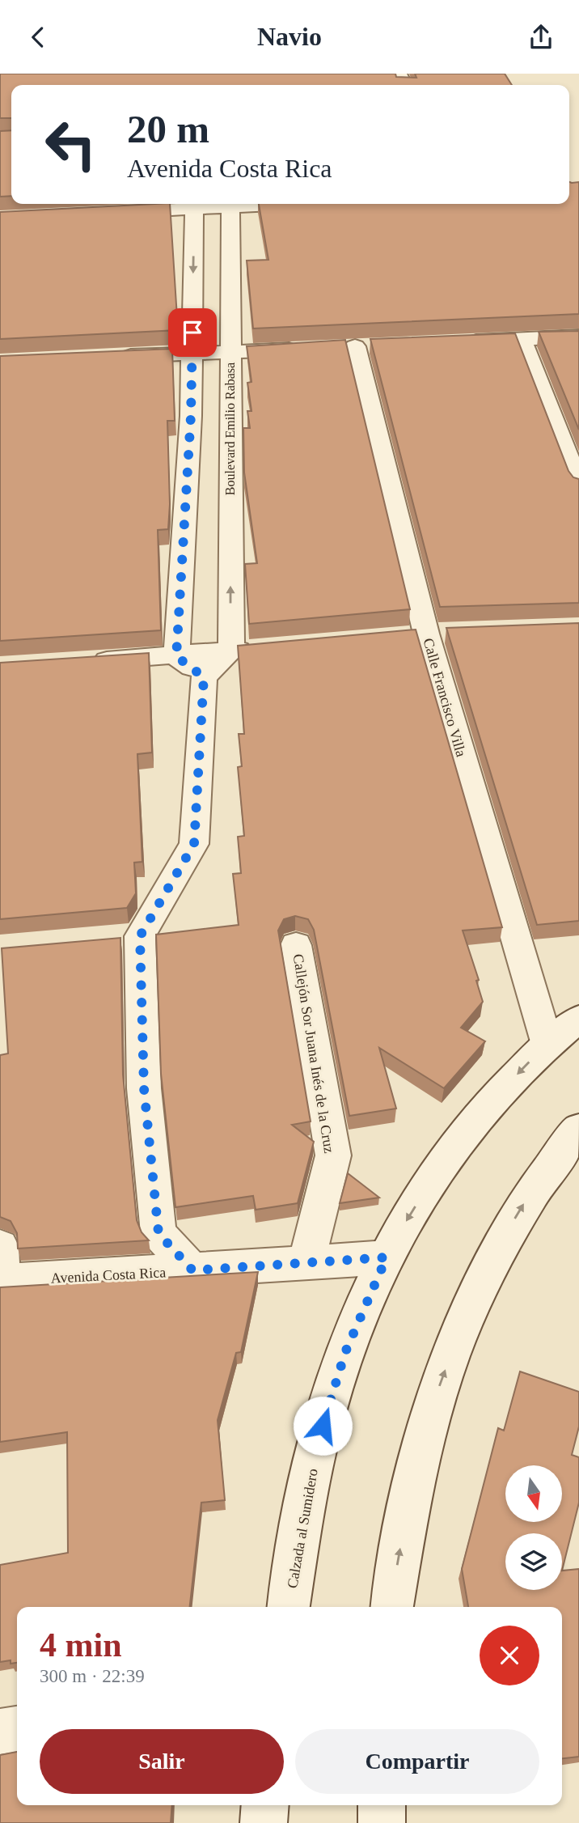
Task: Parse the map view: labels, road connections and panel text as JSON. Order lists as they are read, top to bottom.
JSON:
{
  "streets": {
    "street": [
      "Boulevard Emilio Rabasa",
      "Calle Francisco Villa",
      "Callejón Sor Juana Inés de la Cruz",
      "Avenida Costa Rica",
      "Calzada al Sumidero"
    ]
  },
  "crossings": [
    ["Calle Francisco Villa", "Calzada al Sumidero"],
    ["Callejón Sor Juana Inés de la Cruz", "Avenida Costa Rica"],
    ["Avenida Costa Rica", "Calzada al Sumidero"]
  ],
  "north": "bottom",
  "page": {
    "header": "Navio",
    "turn": ["20 m", "Avenida Costa Rica"],
    "heading": ["4 min", "300 m · 22:39"],
    "buttons": ["Salir", "Compartir"]
  }
}
